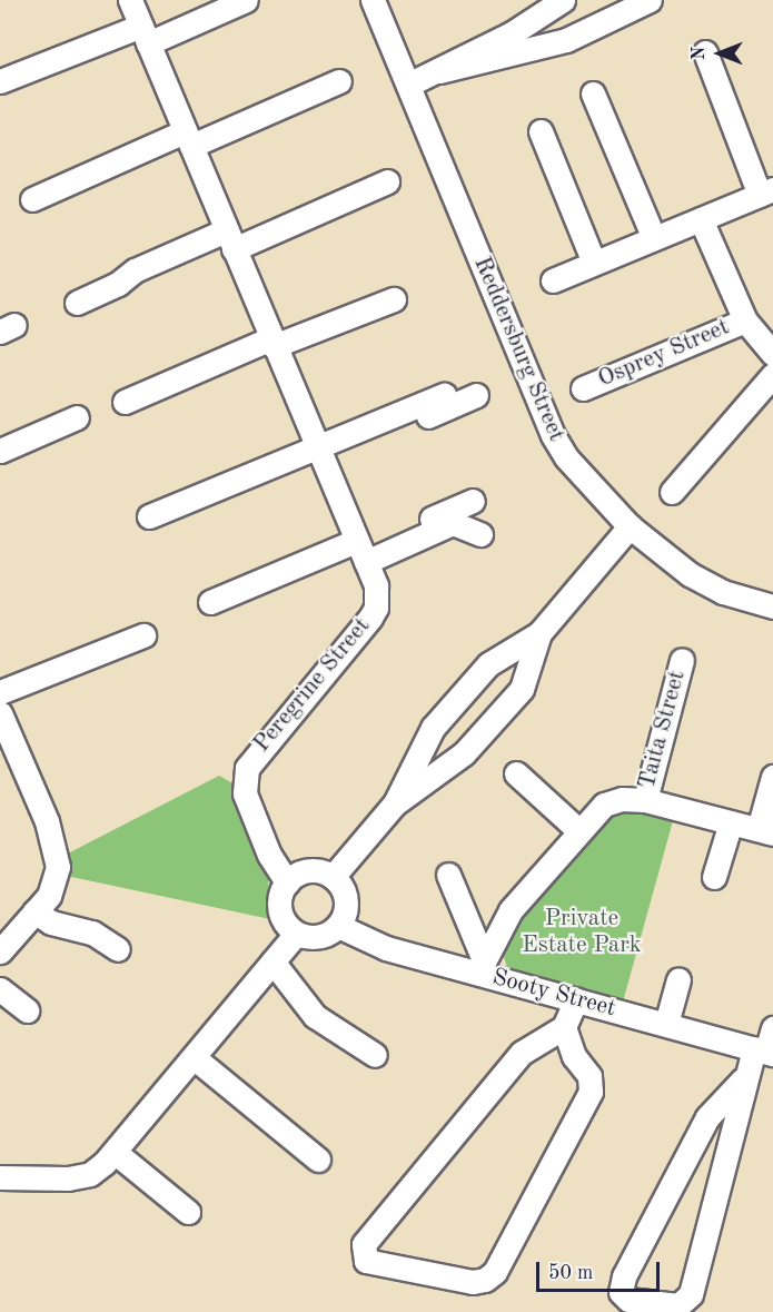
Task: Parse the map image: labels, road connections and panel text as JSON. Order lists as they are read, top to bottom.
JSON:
{
  "streets": {
    "street": [
      "Reddersburg Street",
      "Osprey Street",
      "Peregrine Street",
      "Taita Street",
      "Sooty Street"
    ]
  },
  "crossings": [
    ["Peregrine Street", "Sooty Street"],
    ["Taita Street", "Sooty Street"]
  ],
  "parks": ["Private Estate Park"],
  "scale_bar": "50 m",
  "north": "left"
}
